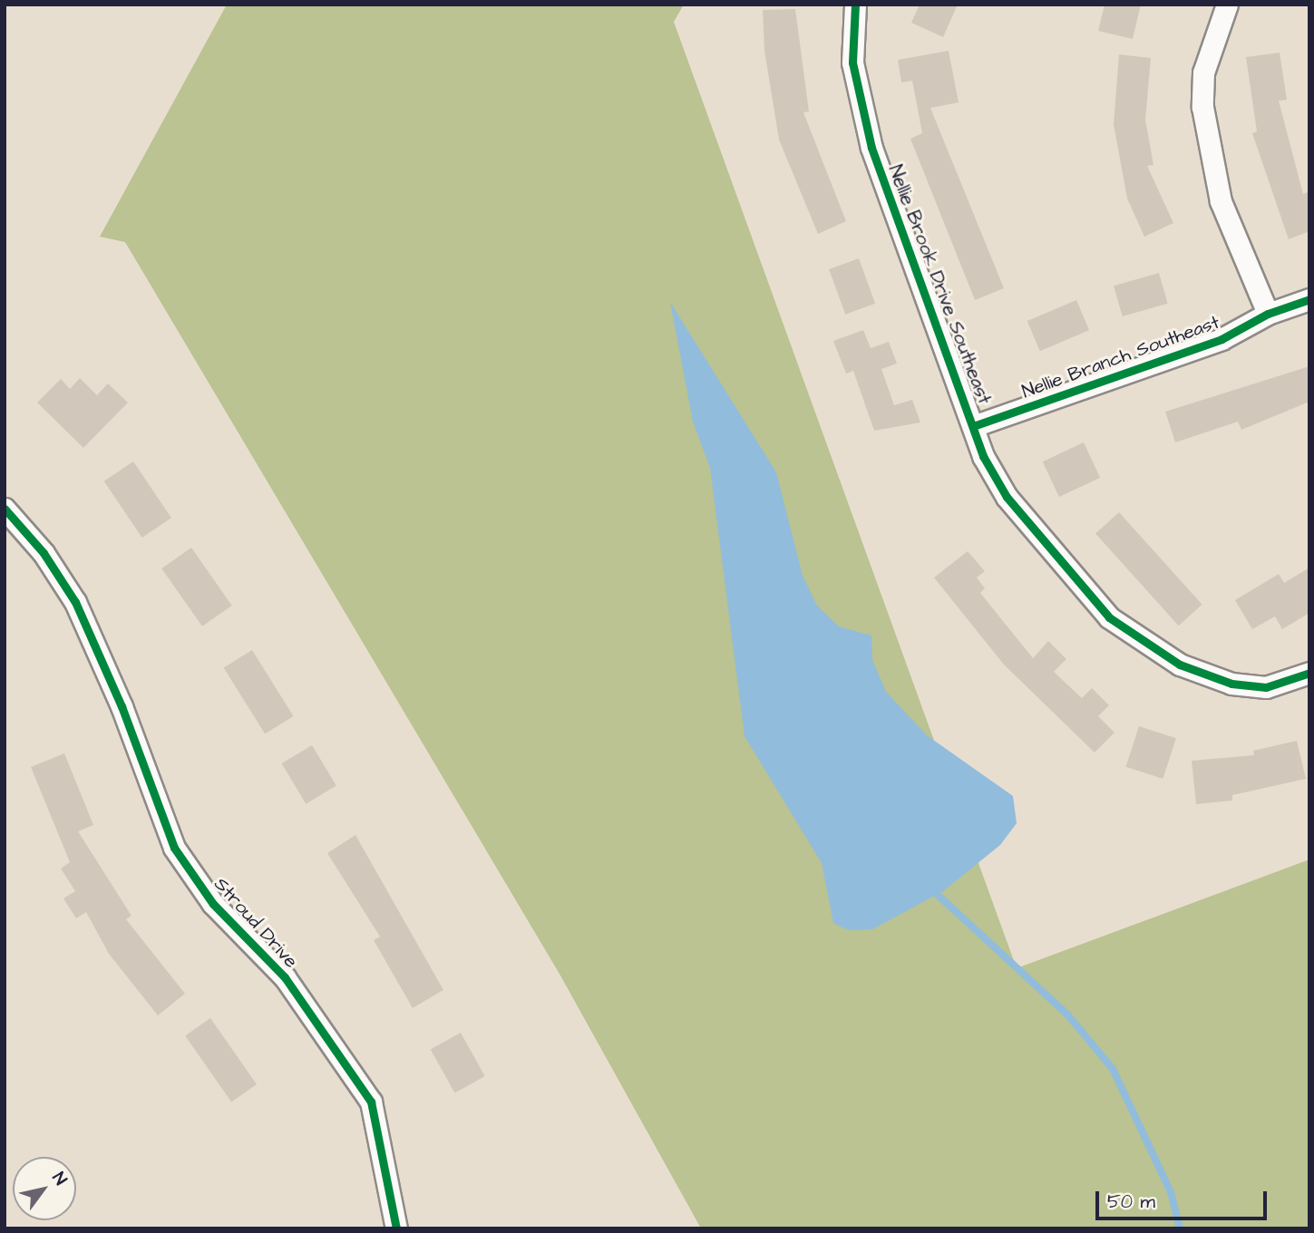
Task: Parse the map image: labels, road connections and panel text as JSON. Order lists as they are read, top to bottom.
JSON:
{
  "streets": {
    "street": ["Nellie Brook Drive Southeast", "Nellie Branch Southeast", "Stroud Drive"]
  },
  "crossings": [
    ["Nellie Brook Drive Southeast", "Nellie Branch Southeast"]
  ],
  "scale_bar": "50 m",
  "north": "top right"
}
